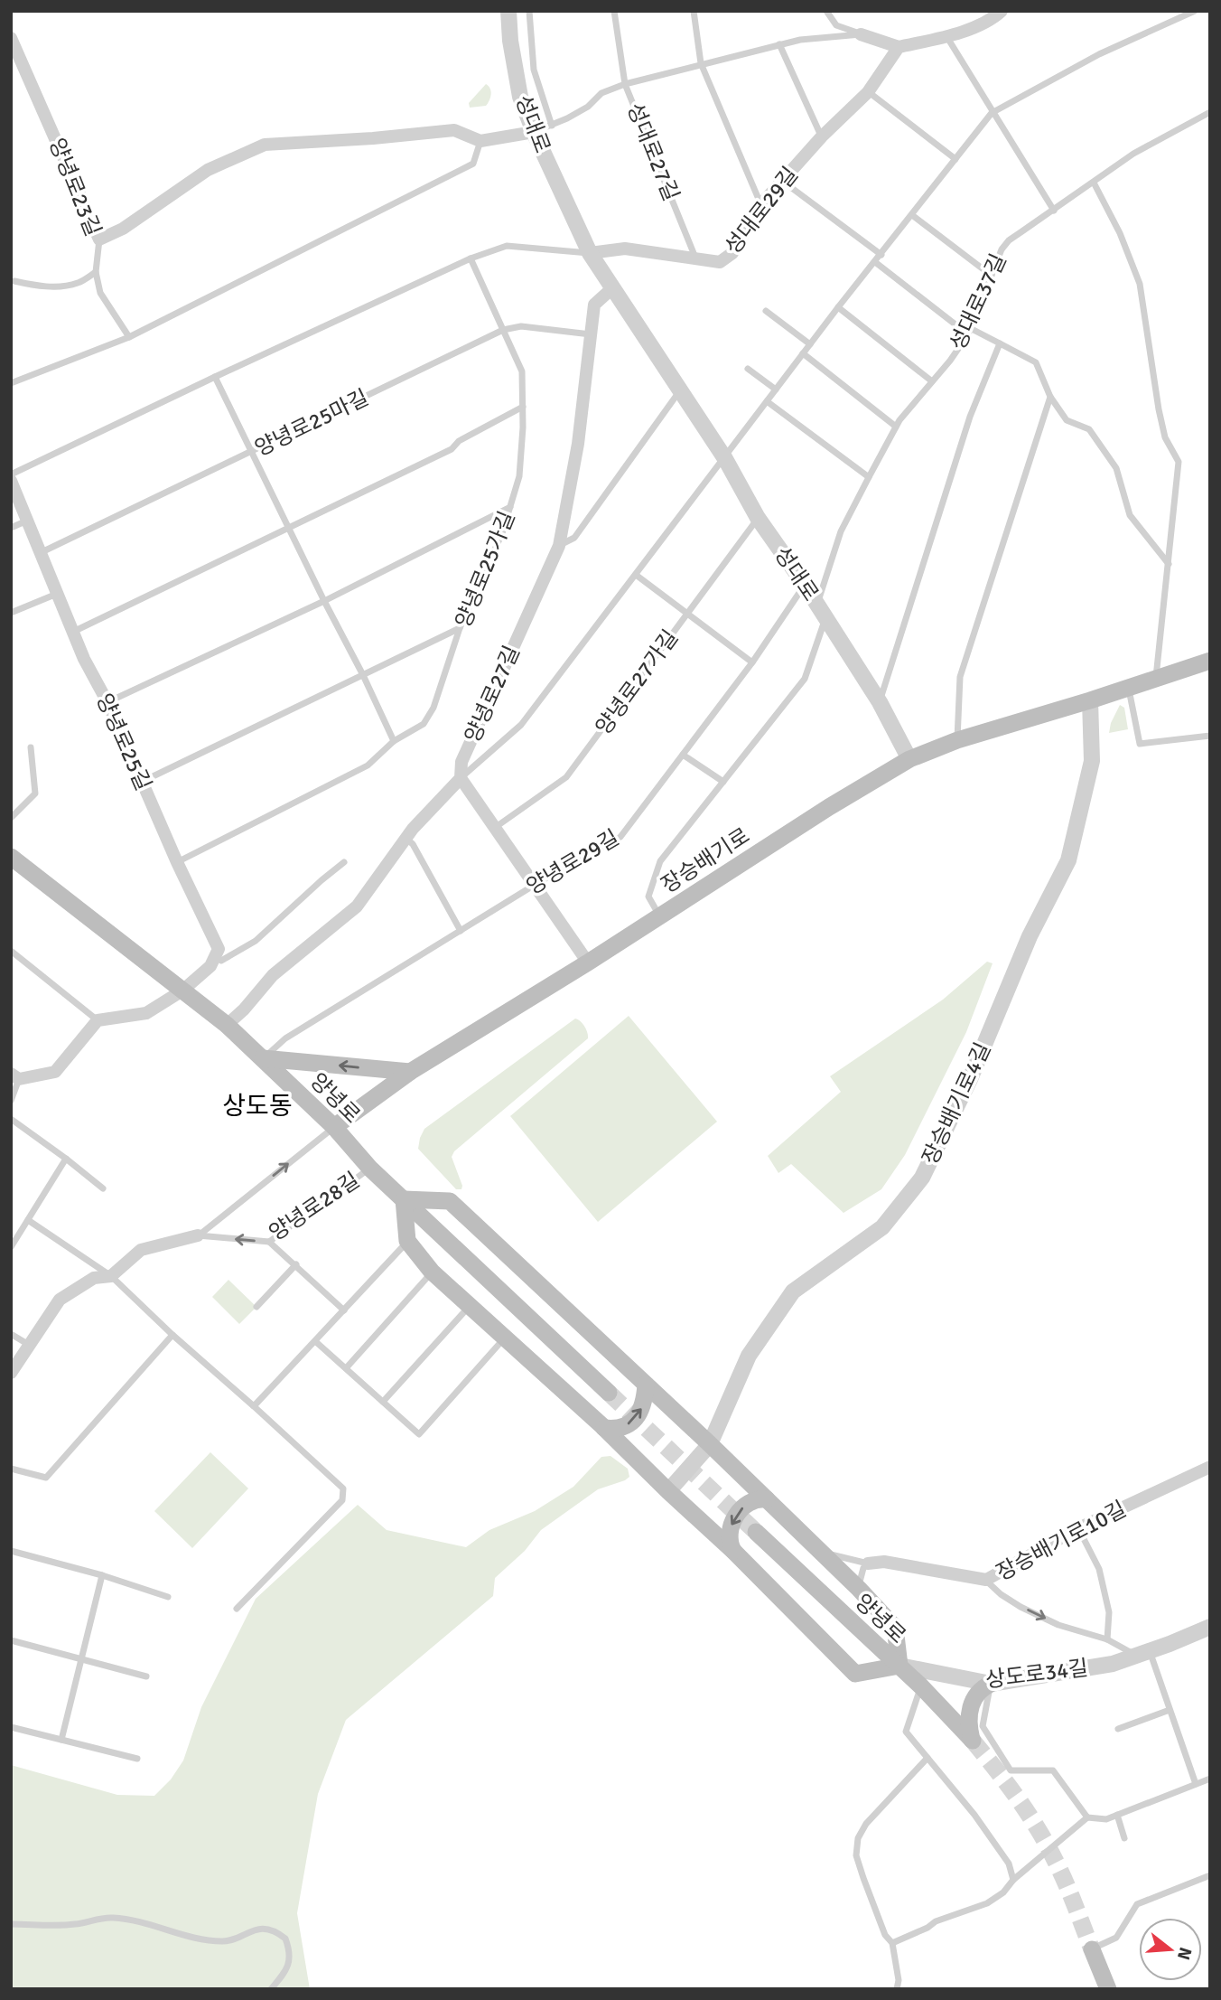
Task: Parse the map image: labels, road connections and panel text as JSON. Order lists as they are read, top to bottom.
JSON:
{
  "streets": {
    "main road": ["장승배기로", "양녕로"],
    "street": [
      "성대로",
      "성대로27길",
      "양녕로23길",
      "성대로29길",
      "양녕로27길",
      "양녕로25길",
      "장승배기로4길",
      "양녕로28길",
      "장승배기로10길",
      "상도로34길"
    ],
    "lane": [
      "성대로37길",
      "양녕로25마길",
      "양녕로25가길",
      "양녕로27가길",
      "양녕로29길"
    ]
  },
  "crossings": [
    ["성대로", "성대로29길"],
    ["성대로", "성대로37길"],
    ["성대로", "양녕로27가길"],
    ["성대로", "양녕로27길"],
    ["성대로", "장승배기로"],
    ["성대로", "양녕로29길"],
    ["성대로27길", "성대로29길"],
    ["성대로37길", "장승배기로"],
    ["양녕로25마길", "양녕로25가길"],
    ["양녕로25마길", "양녕로27길"],
    ["양녕로25마길", "양녕로25길"],
    ["양녕로25가길", "양녕로25길"],
    ["양녕로27길", "양녕로"],
    ["장승배기로", "양녕로"],
    ["장승배기로", "장승배기로4길"],
    ["양녕로29길", "양녕로"],
    ["양녕로", "양녕로28길"],
    ["양녕로", "상도로34길"],
    ["장승배기로10길", "상도로34길"]
  ],
  "districts": ["상도동"],
  "north": "right"
}
